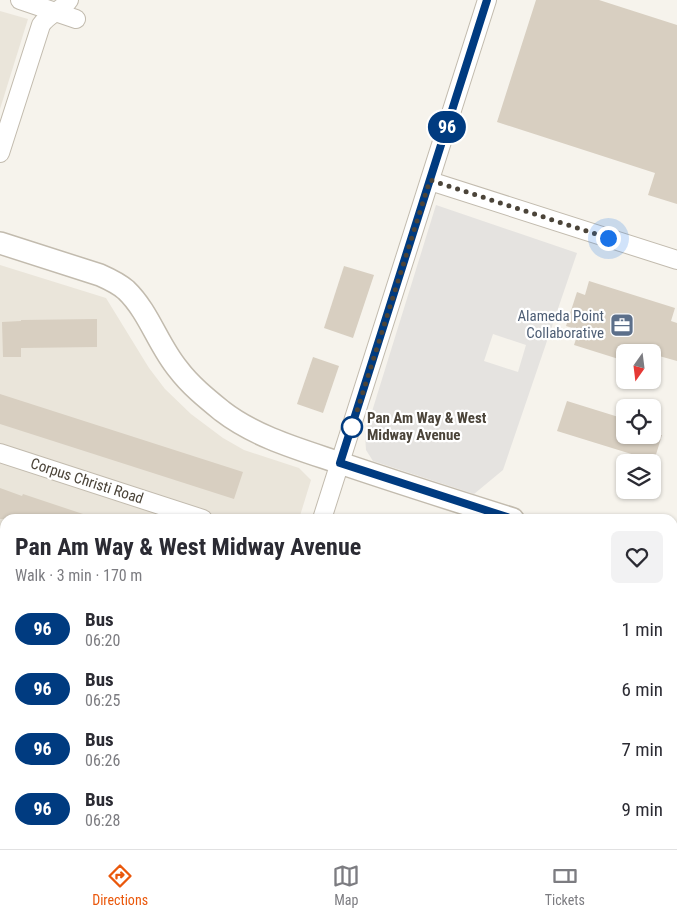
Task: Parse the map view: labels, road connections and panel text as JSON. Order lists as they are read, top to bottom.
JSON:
{
  "streets": {
    "street": ["Corpus Christi Road"]
  },
  "places": {
    "office": ["Alameda Point Collaborative"],
    "other": ["Pan Am Way & West Midway Avenue"]
  },
  "lines": ["bus line 96"],
  "north": "bottom",
  "page": {
    "on_map": "96",
    "heading": ["Pan Am Way & West Midway Avenue", "Walk · 3 min · 170 m"],
    "list": [
      {
        "mark": "96",
        "name": "Bus",
        "note": "06:20",
        "value": "1 min"
      },
      {
        "mark": "96",
        "name": "Bus",
        "note": "06:25",
        "value": "6 min"
      },
      {
        "mark": "96",
        "name": "Bus",
        "note": "06:26",
        "value": "7 min"
      },
      {
        "mark": "96",
        "name": "Bus",
        "note": "06:28",
        "value": "9 min"
      }
    ],
    "tabs": ["Directions", "Map", "Tickets"]
  }
}
